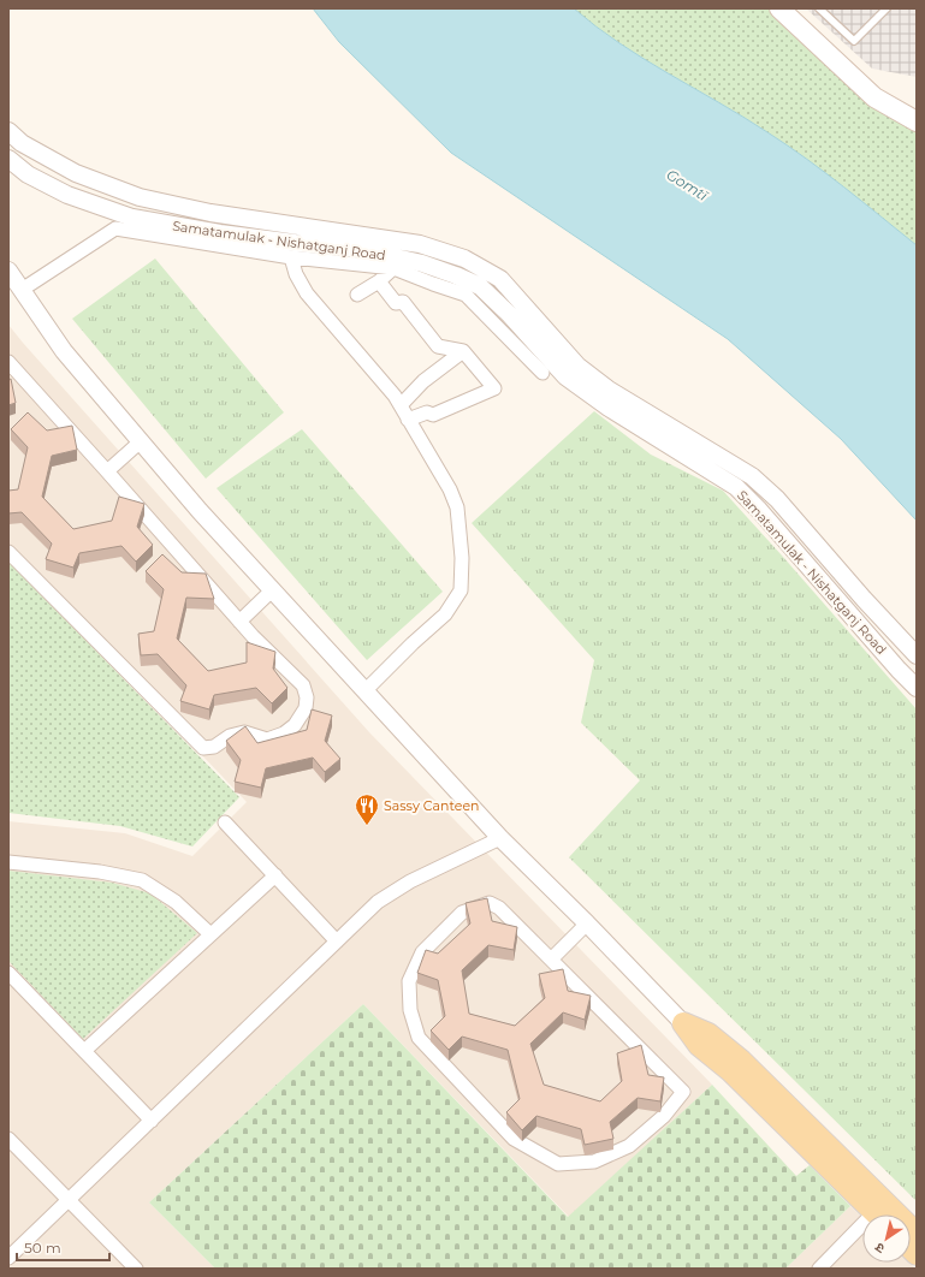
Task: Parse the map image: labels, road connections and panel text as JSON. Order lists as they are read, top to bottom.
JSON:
{
  "streets": {
    "street": ["Samatamulak - Nishatganj Road"]
  },
  "water": ["Gomtī"],
  "places": {
    "restaurant": ["Sassy Canteen"]
  },
  "scale_bar": "50 m",
  "north": "bottom left"
}
